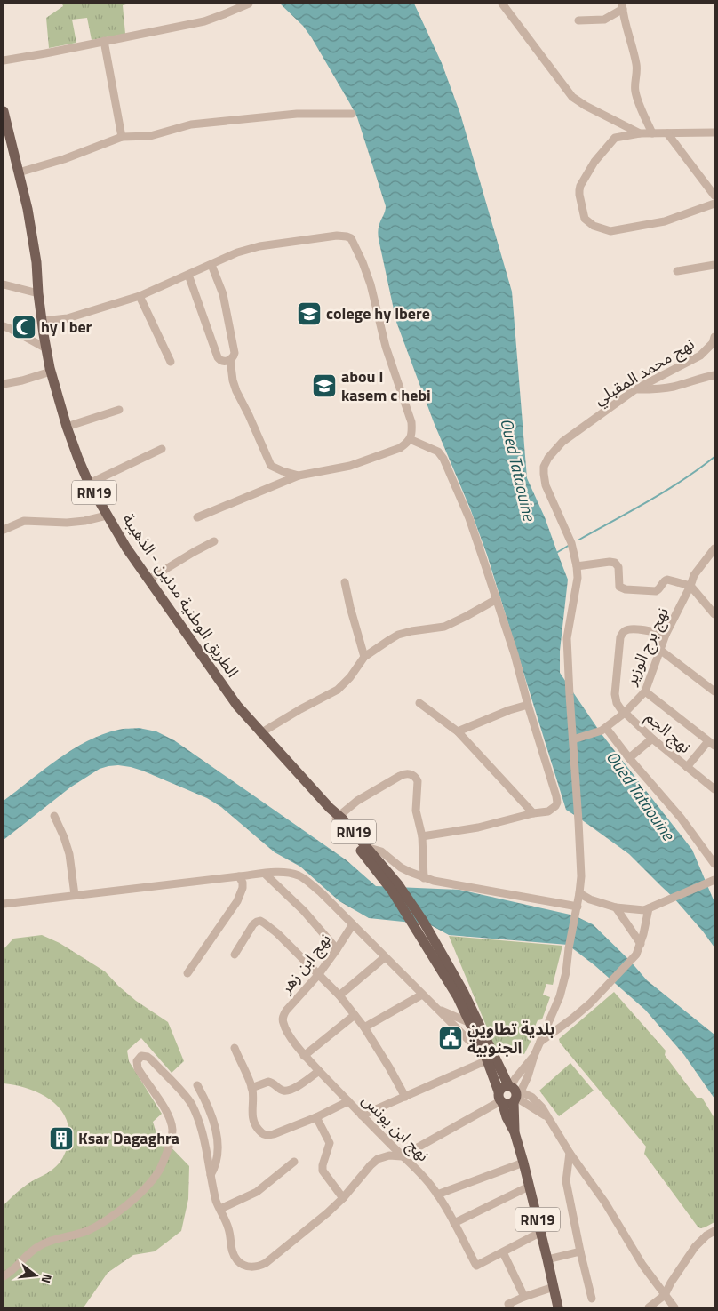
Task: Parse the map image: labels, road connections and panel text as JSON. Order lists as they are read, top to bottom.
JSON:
{
  "streets": {
    "main road": ["RN19", "الطريق الوطنية مدنين - الذهيبة"],
    "street": [
      "نهج محمد المقبلي",
      "نهج برج الوزير",
      "نهج الجم",
      "نهج ابن زهر",
      "نهج ابن يونس"
    ]
  },
  "crossings": [
    ["نهج محمد المقبلي", "الطريق الوطنية مدنين - الذهيبة"],
    ["نهج برج الوزير", "نهج الجم"],
    ["نهج ابن زهر", "نهج ابن يونس"]
  ],
  "water": ["Oued Tataouine"],
  "places": {
    "school or university": ["colege hy lbere", "abou l kasem c hebi"],
    "mosque": ["hy l ber"],
    "public building": ["بلدية تطاوين الجنوبية"],
    "building": ["Ksar Dagaghra"]
  },
  "north": "right"
}
